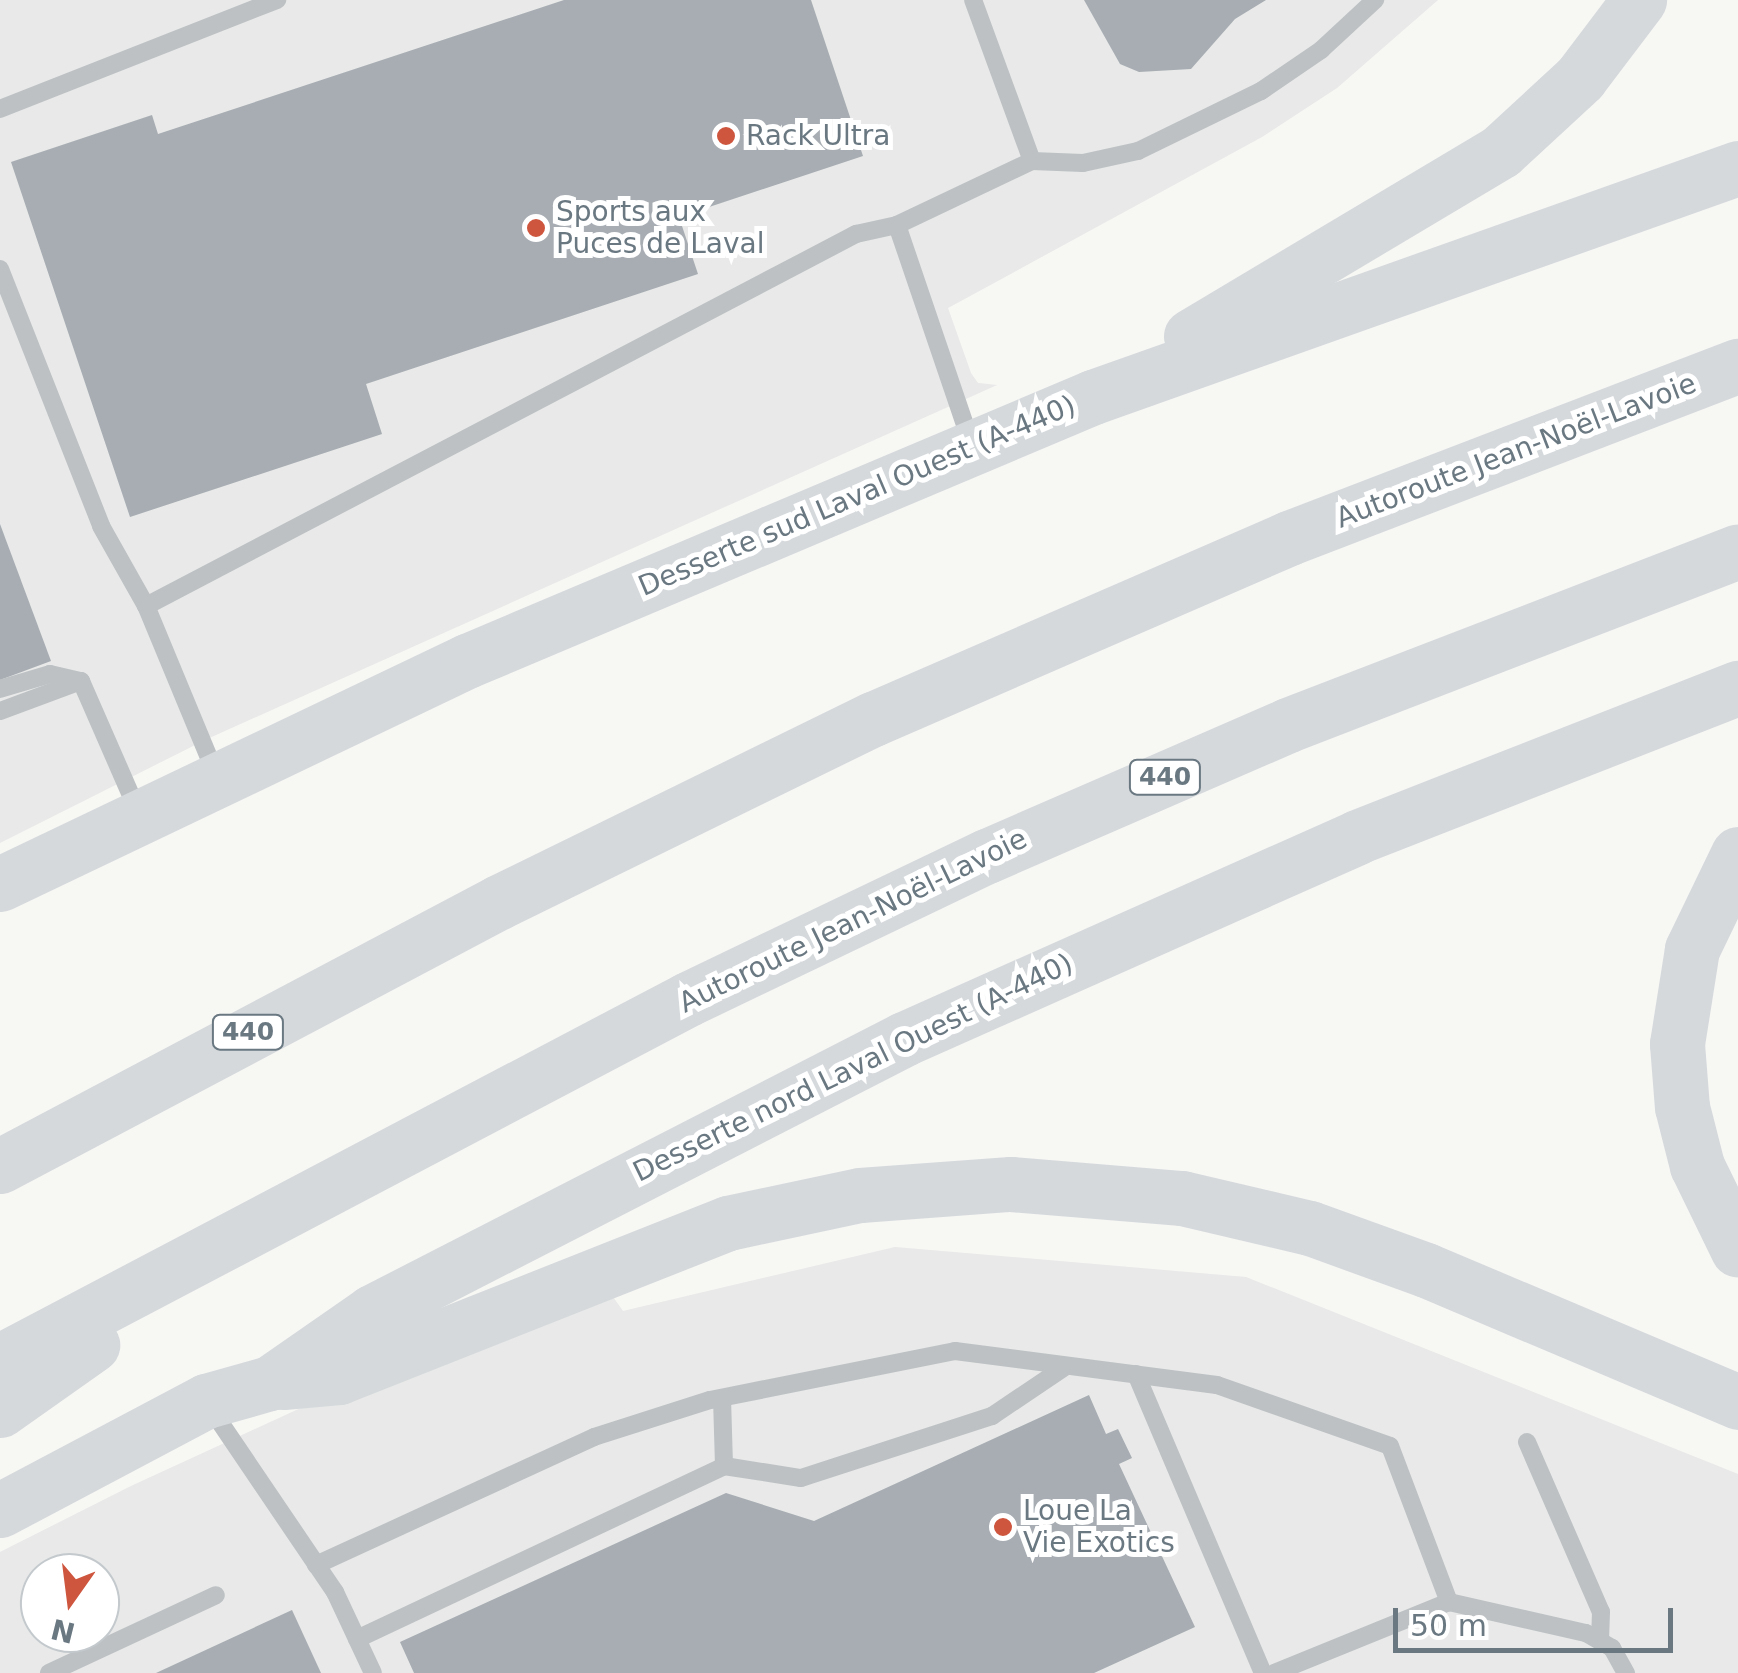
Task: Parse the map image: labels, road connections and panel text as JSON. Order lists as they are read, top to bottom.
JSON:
{
  "streets": {
    "main road": [
      "Autoroute Jean-Noël-Lavoie",
      "Desserte sud Laval Ouest (A-440)",
      "440",
      "Desserte nord Laval Ouest (A-440)"
    ]
  },
  "places": ["Rack Ultra", "Sports aux Puces de Laval", "Loue La Vie Exotics"],
  "scale_bar": "50 m",
  "north": "bottom"
}
